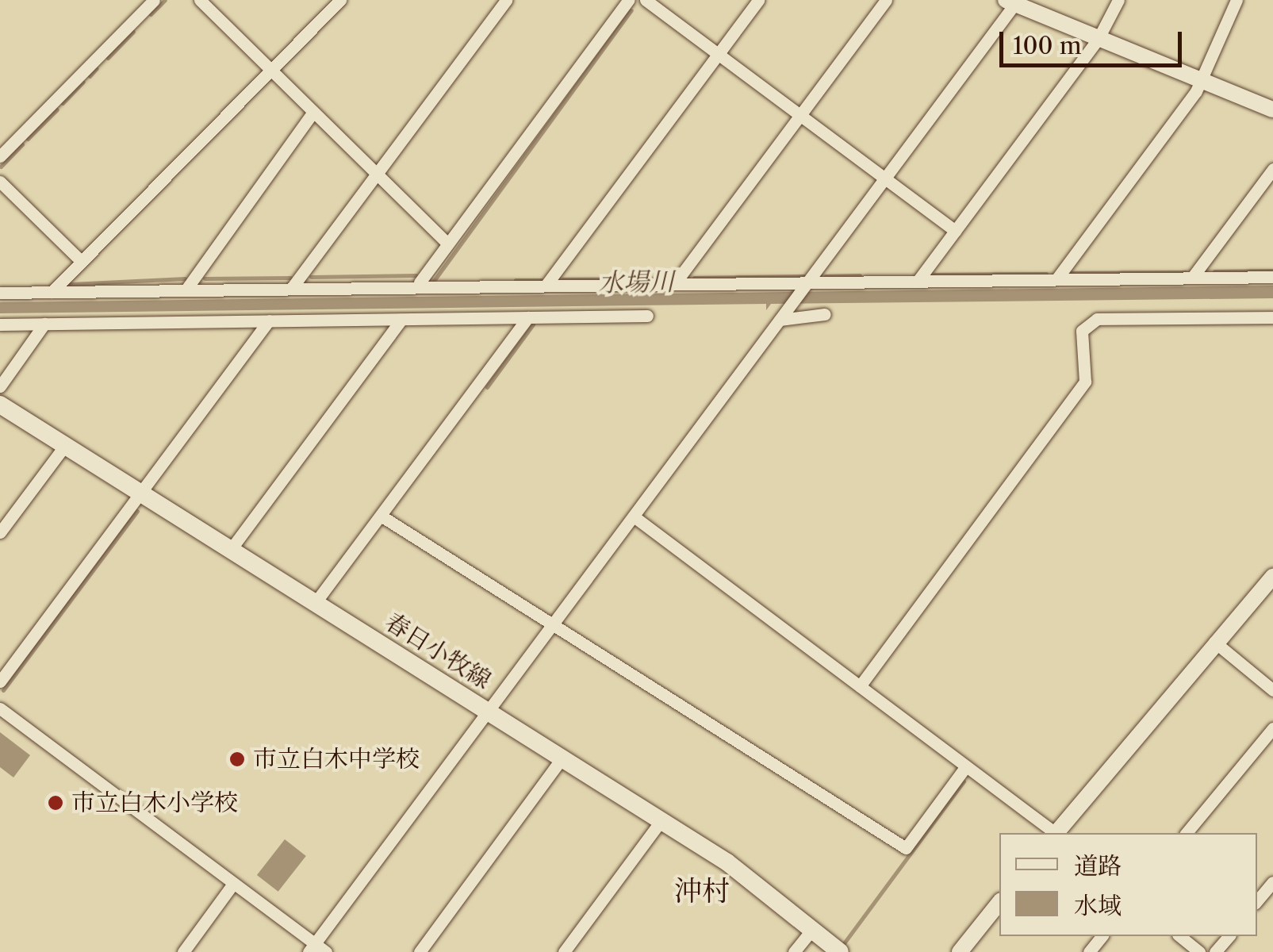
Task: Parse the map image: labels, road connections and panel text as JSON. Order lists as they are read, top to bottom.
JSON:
{
  "streets": {
    "main road": ["春日小牧線"]
  },
  "districts": ["沖村"],
  "water": ["水場川"],
  "places": ["市立白木中学校", "市立白木小学校"],
  "legend": ["道路", "水域"],
  "scale_bar": "100 m"
}
